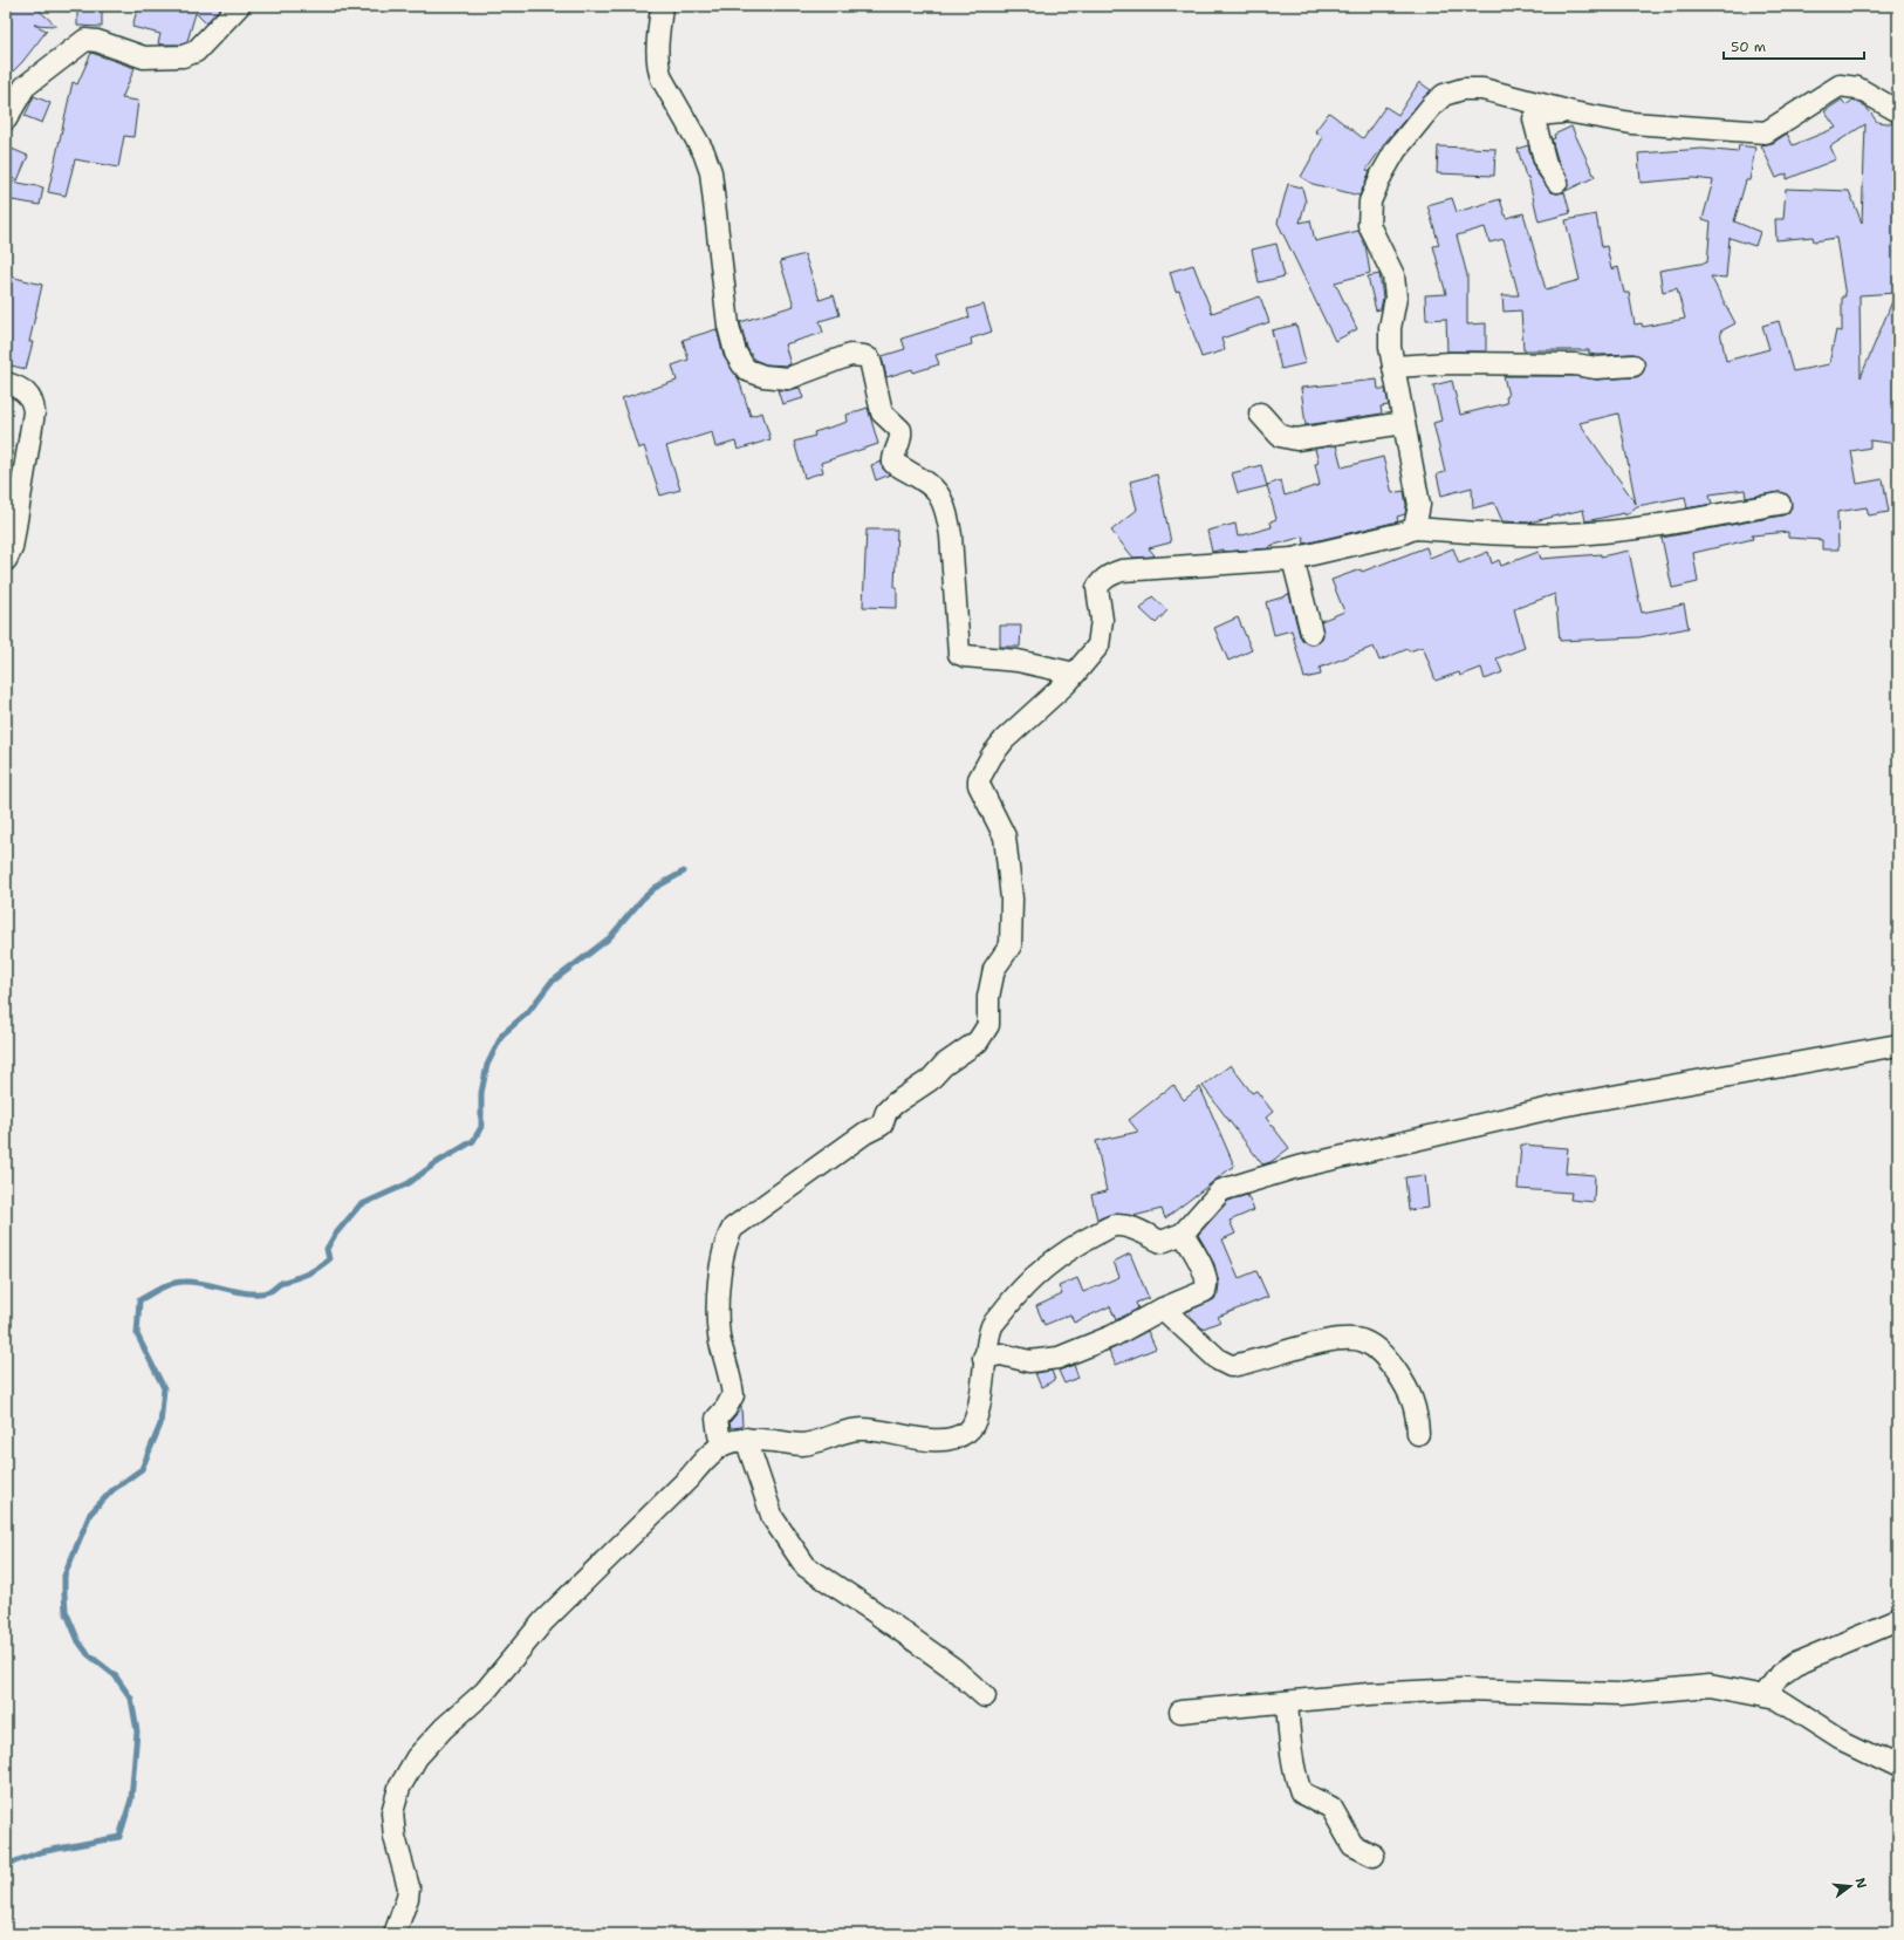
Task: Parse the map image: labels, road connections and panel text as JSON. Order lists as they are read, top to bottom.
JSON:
{
  "scale_bar": "50 m",
  "north": "right"
}
